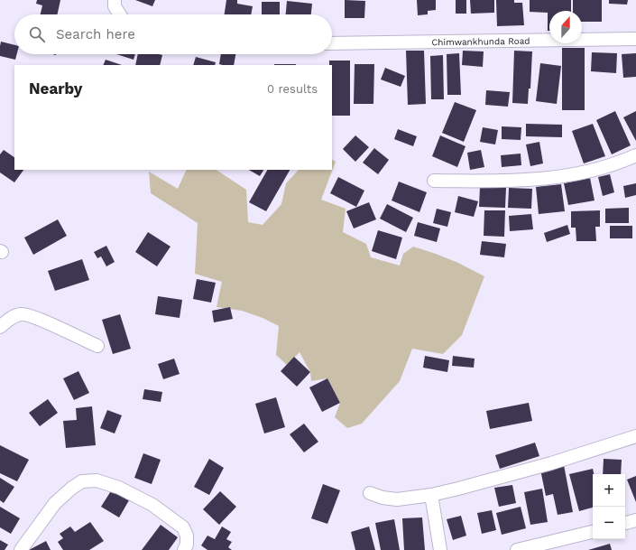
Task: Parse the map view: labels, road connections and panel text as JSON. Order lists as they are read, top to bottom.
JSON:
{
  "streets": {
    "street": ["Chimwankhunda Road"]
  },
  "north": "top",
  "page": {
    "search": "Search here",
    "heading": ["Nearby", "0 results"],
    "map_buttons": ["+", "−"]
  }
}
